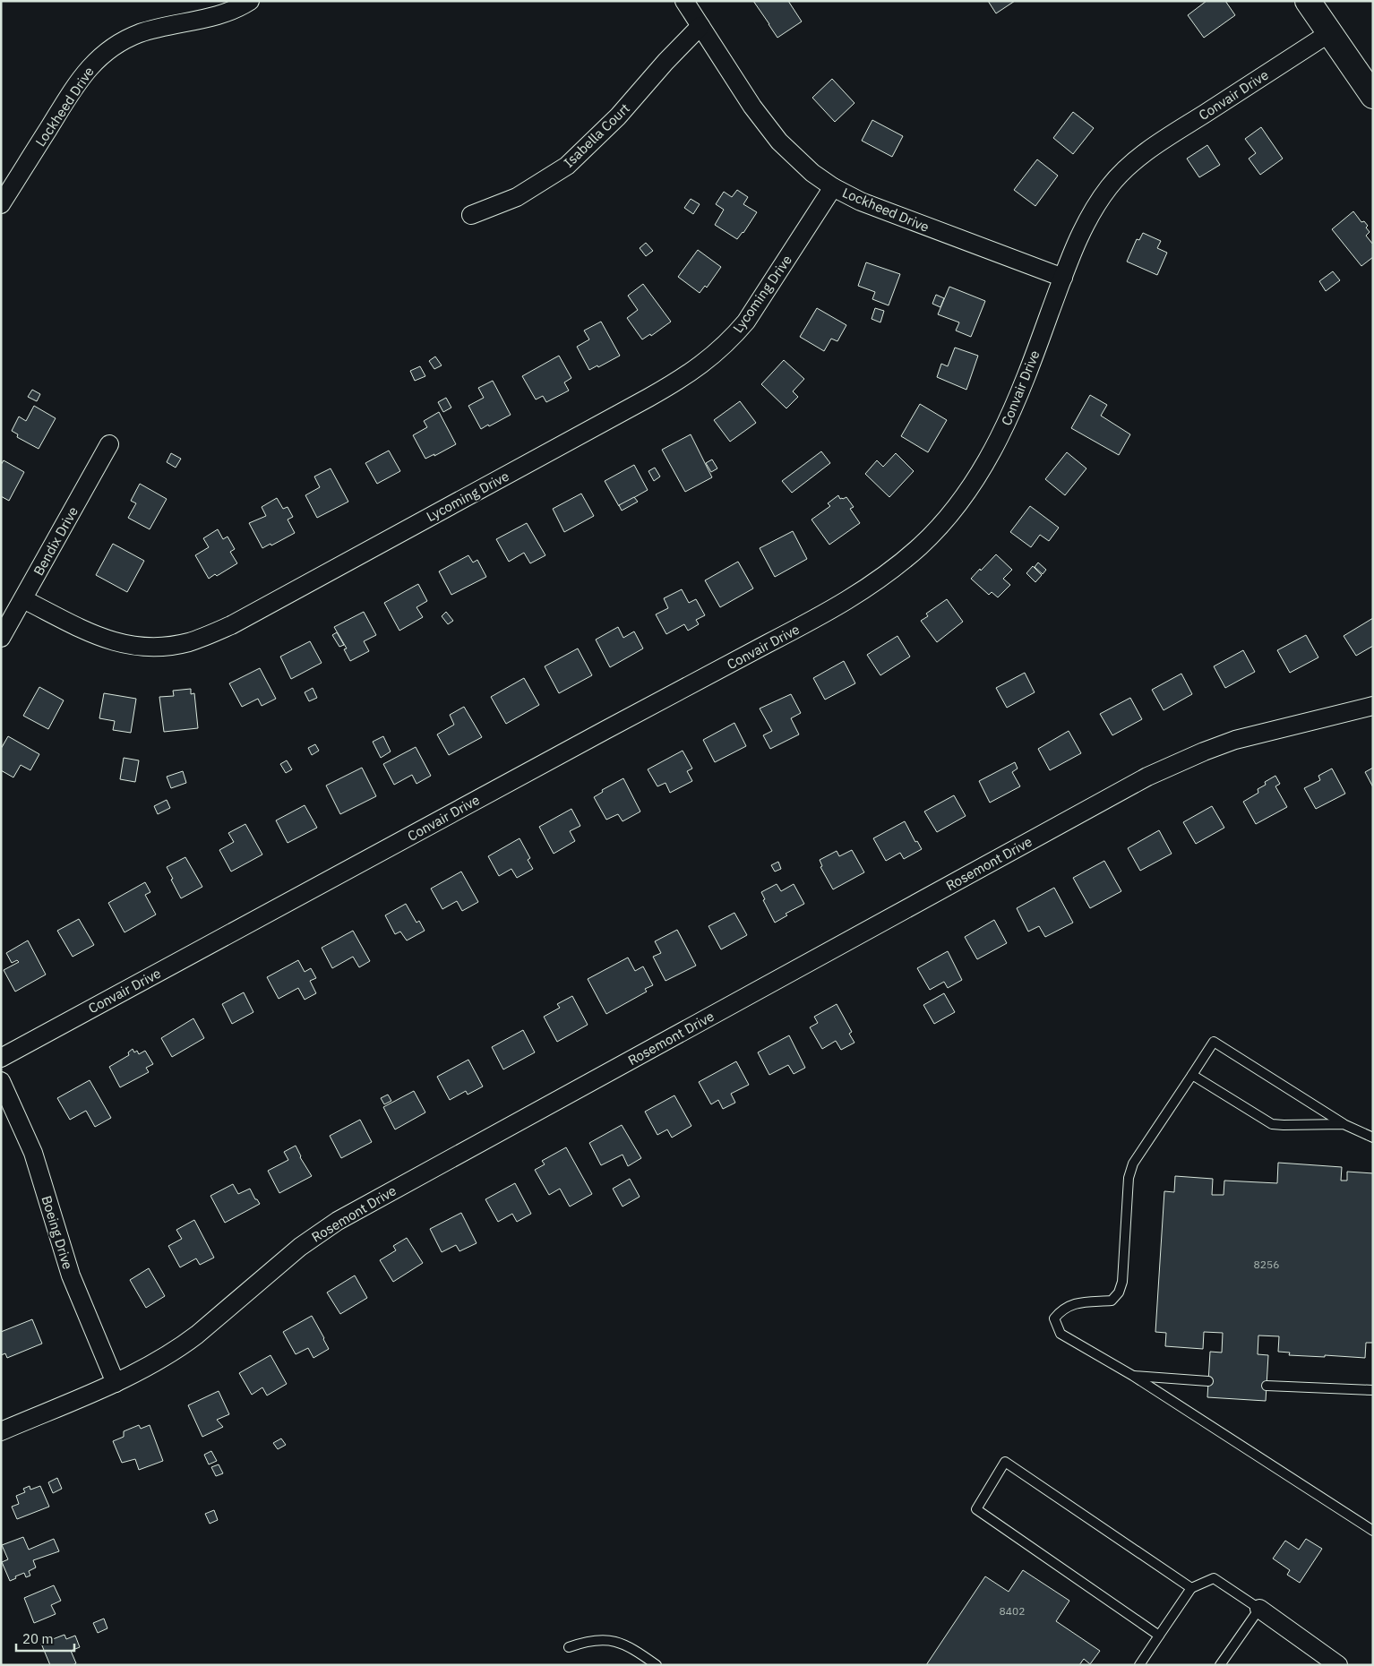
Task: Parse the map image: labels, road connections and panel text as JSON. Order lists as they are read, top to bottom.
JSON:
{
  "streets": {
    "street": [
      "Convair Drive",
      "Lockheed Drive",
      "Isabella Court",
      "Lycoming Drive",
      "Bendix Drive",
      "Rosemont Drive",
      "Boeing Drive"
    ]
  },
  "crossings": [
    ["Convair Drive", "Lockheed Drive"],
    ["Lockheed Drive", "Isabella Court"],
    ["Lockheed Drive", "Lycoming Drive"],
    ["Lycoming Drive", "Bendix Drive"],
    ["Rosemont Drive", "Boeing Drive"]
  ],
  "house_numbers": ["8256", "8402"],
  "scale_bar": "20 m"
}
